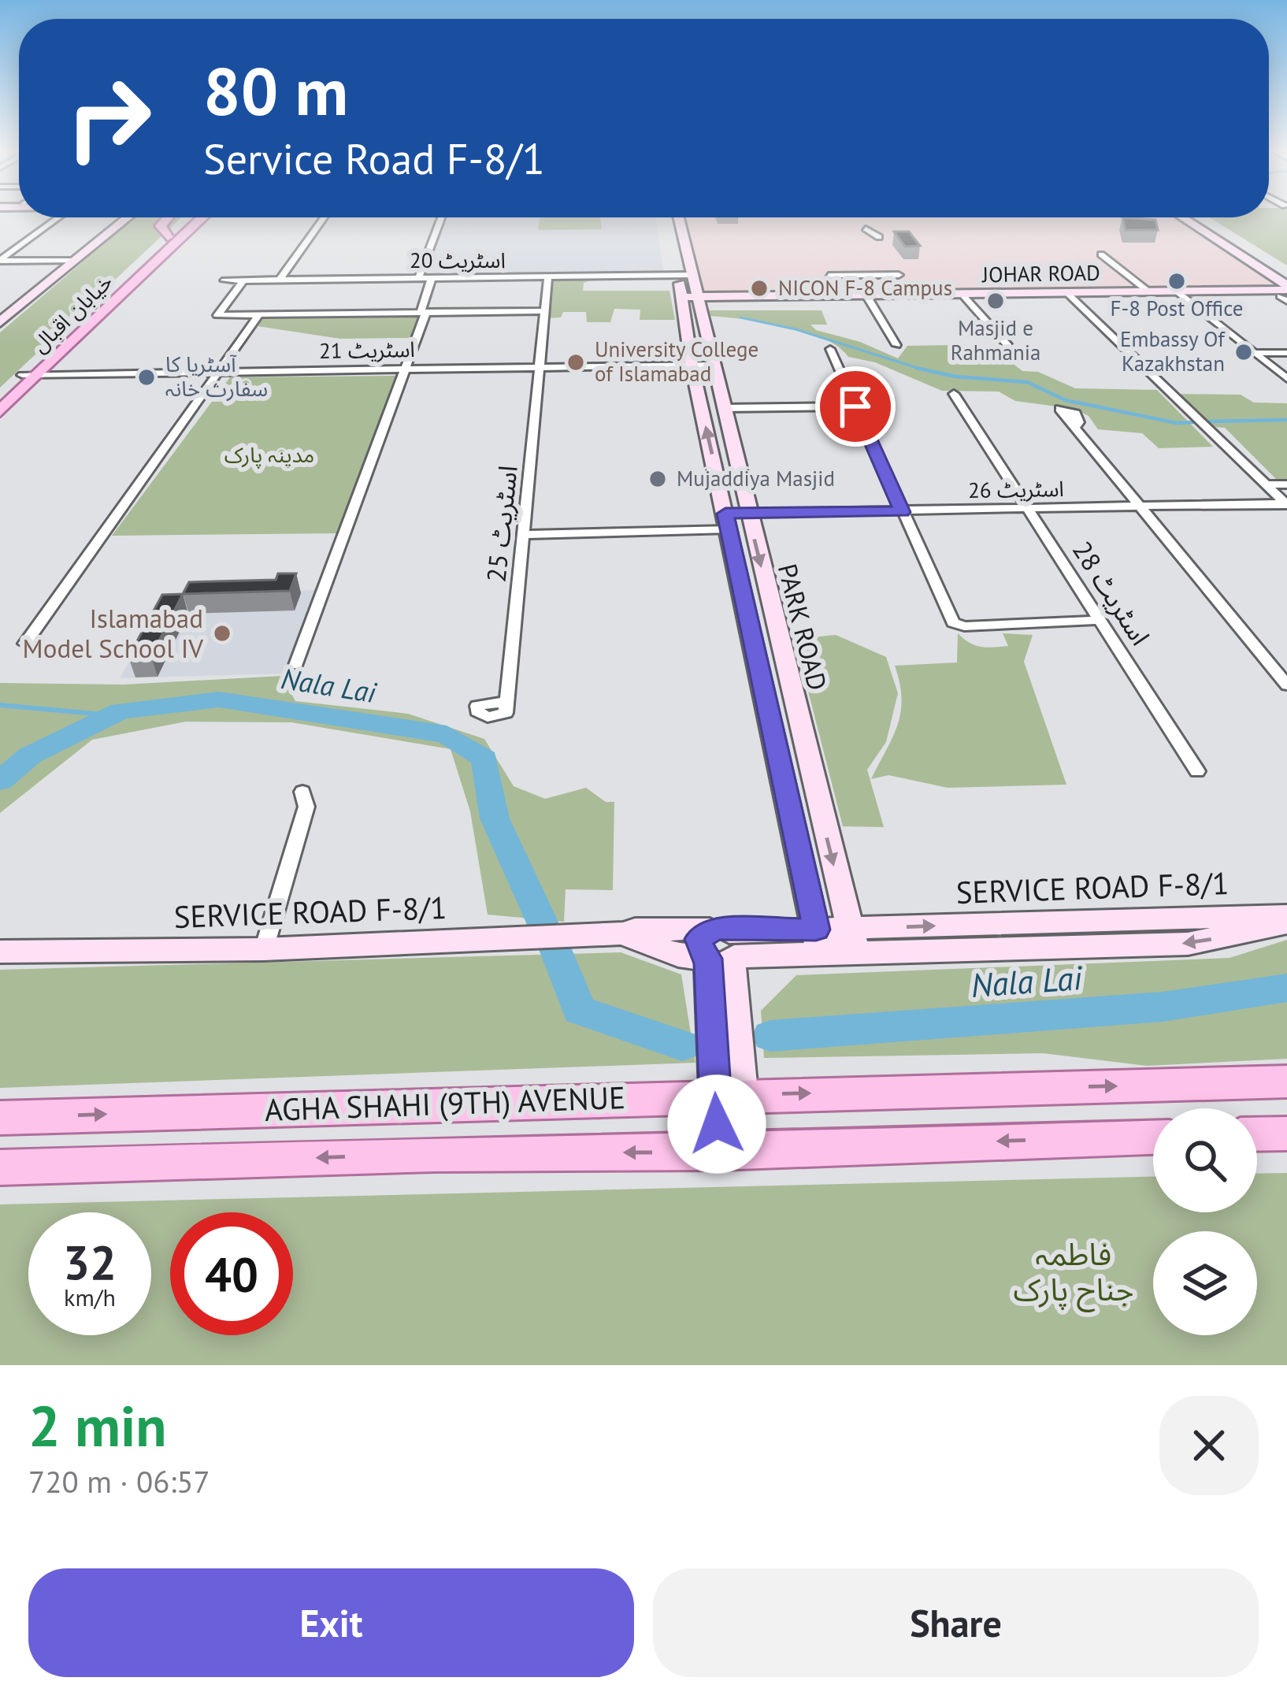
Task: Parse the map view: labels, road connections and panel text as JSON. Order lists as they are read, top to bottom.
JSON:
{
  "streets": {
    "main road": ["خیابان اقبال", "AGHA SHAHI (9TH) AVENUE"],
    "street": [
      "اسٹریٹ 20",
      "JOHAR ROAD",
      "اسٹریٹ 21",
      "اسٹریٹ 26",
      "اسٹریٹ 25",
      "اسٹریٹ 28",
      "PARK ROAD",
      "SERVICE ROAD F-8/1"
    ]
  },
  "crossings": [
    ["اسٹریٹ 20", "اسٹریٹ 25"],
    ["اسٹریٹ 20", "PARK ROAD"],
    ["JOHAR ROAD", "PARK ROAD"],
    ["خیابان اقبال", "اسٹریٹ 21"],
    ["اسٹریٹ 21", "اسٹریٹ 25"],
    ["اسٹریٹ 21", "PARK ROAD"],
    ["اسٹریٹ 26", "اسٹریٹ 25"],
    ["اسٹریٹ 26", "اسٹریٹ 28"],
    ["اسٹریٹ 26", "PARK ROAD"],
    ["PARK ROAD", "SERVICE ROAD F-8/1"]
  ],
  "water": ["Nala Lai"],
  "parks": ["مدینہ پارک", "فاطمہ جناح پارک"],
  "places": [
    "F-8 Post Office",
    "NICON F-8 Campus",
    "Masjid e Rahmania",
    "Embassy Of Kazakhstan",
    "University College of Islamabad",
    "آسٹریا کا سفارت خانہ",
    "Mujaddiya Masjid",
    "Islamabad Model School IV"
  ],
  "page": {
    "turn": ["80 m", "Service Road F-8/1"],
    "speed": "32 km/h",
    "limit": "40",
    "heading": ["2 min", "720 m · 06:57"],
    "buttons": ["Exit", "Share"]
  }
}
